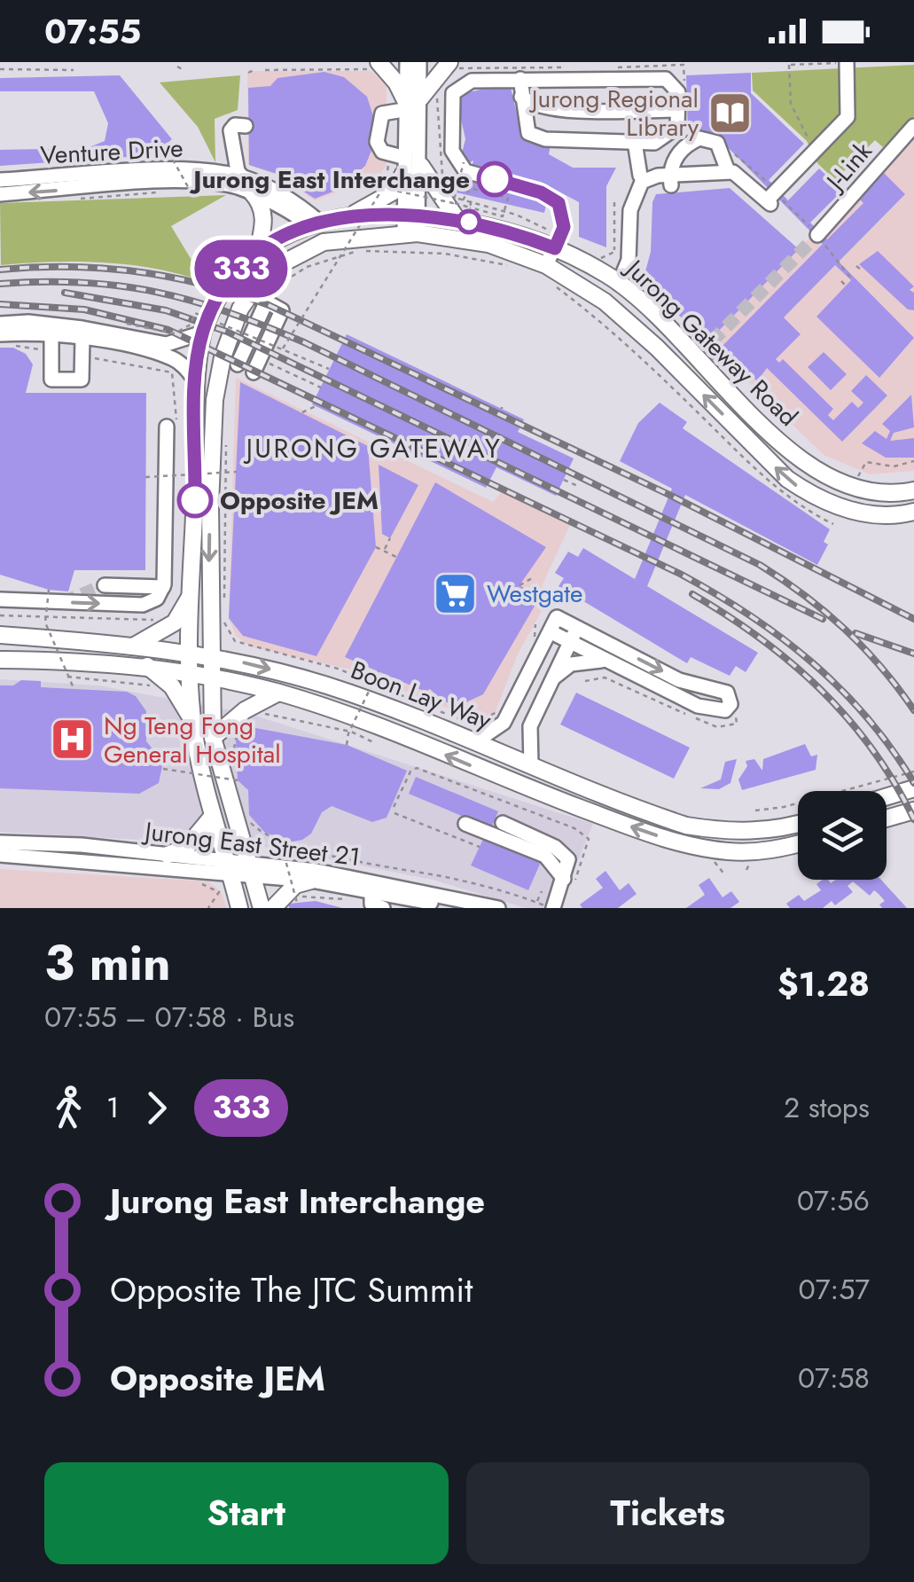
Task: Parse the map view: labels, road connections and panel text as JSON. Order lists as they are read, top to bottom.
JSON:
{
  "streets": {
    "main road": ["Jurong Gateway Road", "Boon Lay Way"],
    "street": ["Venture Drive", "J-Link", "Jurong East Street 21"]
  },
  "crossings": [
    ["Venture Drive", "Jurong Gateway Road"],
    ["Jurong Gateway Road", "Boon Lay Way"],
    ["Jurong Gateway Road", "Jurong East Street 21"]
  ],
  "districts": ["JURONG GATEWAY"],
  "places": {
    "library": ["Jurong Regional Library"],
    "other": ["Jurong East Interchange", "Opposite JEM"],
    "supermarket": ["Westgate"],
    "hospital": ["Ng Teng Fong General Hospital"]
  },
  "lines": ["bus line 333"],
  "page": {
    "status": "07:55",
    "on_map": "333",
    "heading": ["3 min", "07:55 – 07:58 · Bus", "$1.28"],
    "legs": ["1", "333", "2 stops"],
    "list": [
      {
        "name": "Jurong East Interchange",
        "value": "07:56"
      },
      {
        "name": "Opposite The JTC Summit",
        "value": "07:57"
      },
      {
        "name": "Opposite JEM",
        "value": "07:58"
      }
    ],
    "buttons": ["Start", "Tickets"]
  }
}
